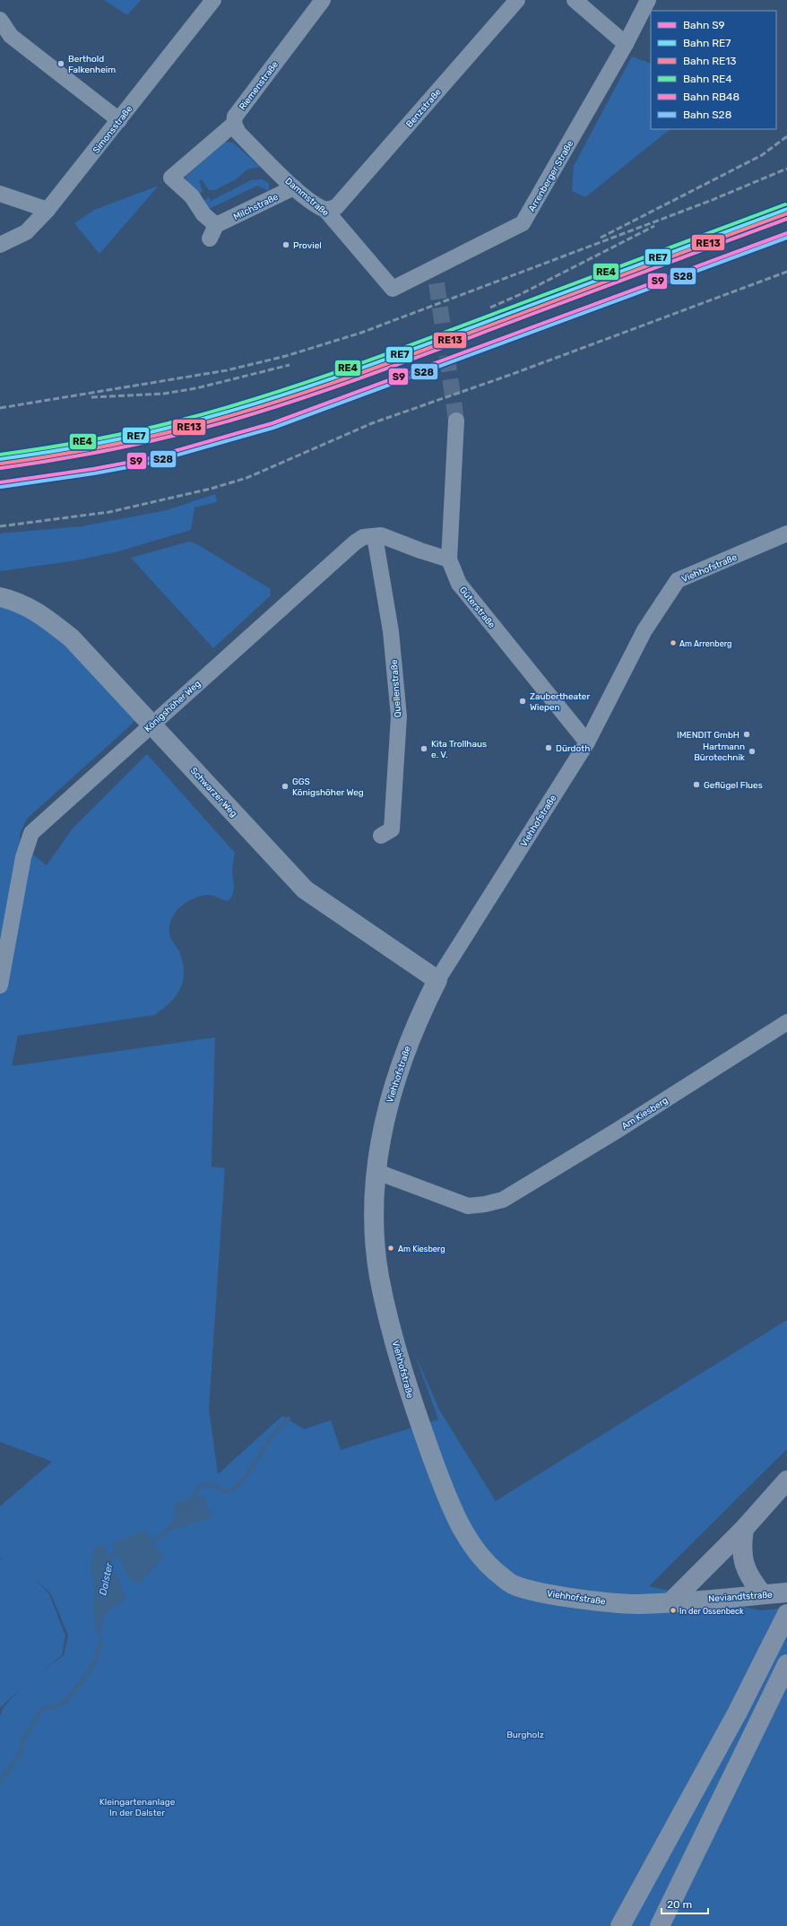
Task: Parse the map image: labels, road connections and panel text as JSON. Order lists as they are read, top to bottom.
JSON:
{
  "streets": {
    "street": [
      "Riemenstraße",
      "Benzstraße",
      "Simonsstraße",
      "Arrenberger Straße",
      "Dammstraße",
      "Milchstraße",
      "Viehhofstraße",
      "Güterstraße",
      "Quellenstraße",
      "Königshöher Weg",
      "Schwarzer Weg",
      "Am Kiesberg",
      "Neviandtstraße"
    ]
  },
  "crossings": [
    ["Riemenstraße", "Dammstraße"],
    ["Riemenstraße", "Milchstraße"],
    ["Benzstraße", "Dammstraße"],
    ["Arrenberger Straße", "Dammstraße"],
    ["Dammstraße", "Milchstraße"],
    ["Viehhofstraße", "Güterstraße"],
    ["Viehhofstraße", "Schwarzer Weg"],
    ["Viehhofstraße", "Am Kiesberg"],
    ["Viehhofstraße", "Neviandtstraße"],
    ["Güterstraße", "Königshöher Weg"],
    ["Quellenstraße", "Königshöher Weg"],
    ["Königshöher Weg", "Schwarzer Weg"]
  ],
  "water": ["Dalster"],
  "parks": ["Burgholz", "Kleingartenanlage In der Dalster"],
  "places": [
    "Berthold Falkenheim",
    "Proviel",
    "Am Arrenberg",
    "Zaubertheater Wiepen",
    "IMENDIT GmbH",
    "Dürdoth",
    "Kita Trollhaus e. V.",
    "Hartmann Bürotechnik",
    "Geflügel Flues",
    "GGS Königshöher Weg",
    "Am Kiesberg",
    "In der Ossenbeck"
  ],
  "lines": [
    "rail line RE4",
    "rail line RE7",
    "rail line RE13",
    "rail line RB48",
    "rail line S9",
    "rail line S28"
  ],
  "legend": [
    "Bahn S9",
    "Bahn RE7",
    "Bahn RE13",
    "Bahn RE4",
    "Bahn RB48",
    "Bahn S28"
  ],
  "scale_bar": "20 m"
}
